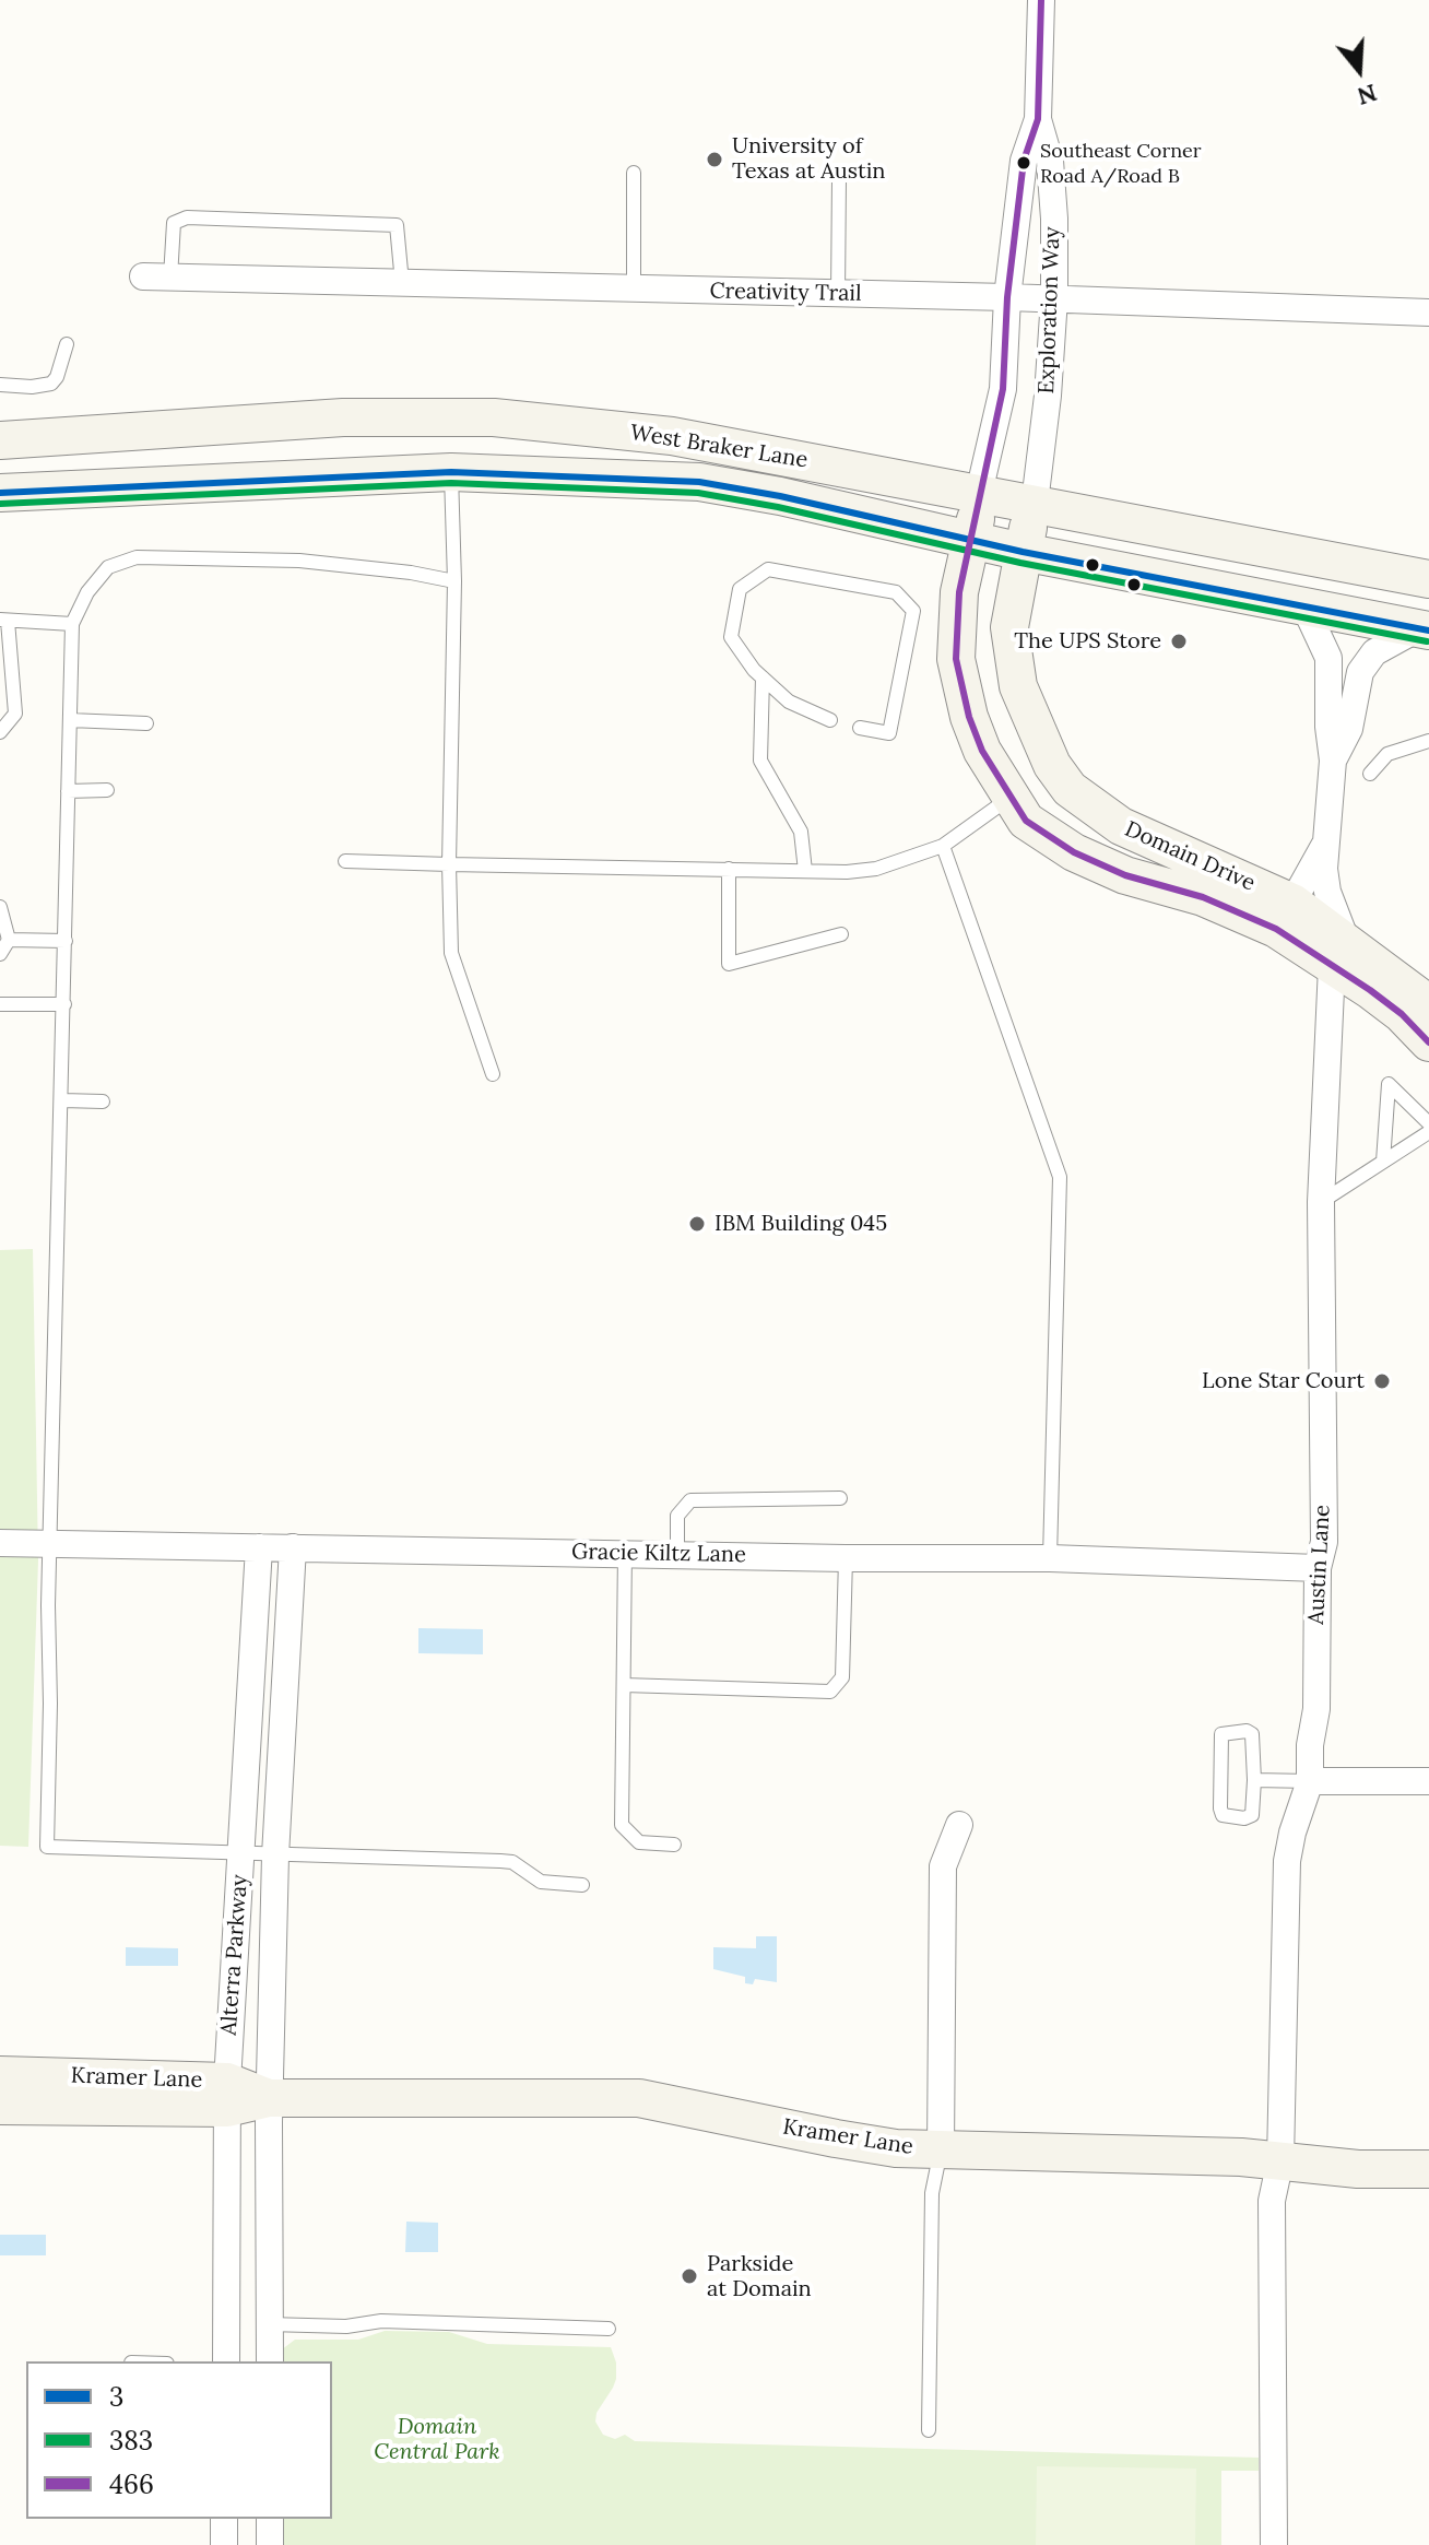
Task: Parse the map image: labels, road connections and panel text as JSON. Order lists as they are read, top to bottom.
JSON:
{
  "streets": {
    "street": [
      "Creativity Trail",
      "Exploration Way",
      "West Braker Lane",
      "Domain Drive",
      "Gracie Kiltz Lane",
      "Austin Lane",
      "Alterra Parkway",
      "Kramer Lane"
    ]
  },
  "crossings": [
    ["Creativity Trail", "Exploration Way"],
    ["Exploration Way", "West Braker Lane"],
    ["Exploration Way", "Domain Drive"],
    ["West Braker Lane", "Domain Drive"],
    ["Domain Drive", "Austin Lane"],
    ["Gracie Kiltz Lane", "Austin Lane"],
    ["Gracie Kiltz Lane", "Alterra Parkway"],
    ["Austin Lane", "Kramer Lane"],
    ["Alterra Parkway", "Kramer Lane"]
  ],
  "parks": ["Domain Central Park"],
  "places": [
    "University of Texas at Austin",
    "Southeast Corner Road A/Road B",
    "The UPS Store",
    "IBM Building 045",
    "Lone Star Court",
    "Parkside at Domain"
  ],
  "lines": ["transit line 466", "transit line 3", "transit line 383"],
  "legend": ["3", "383", "466"],
  "north": "bottom"
}
